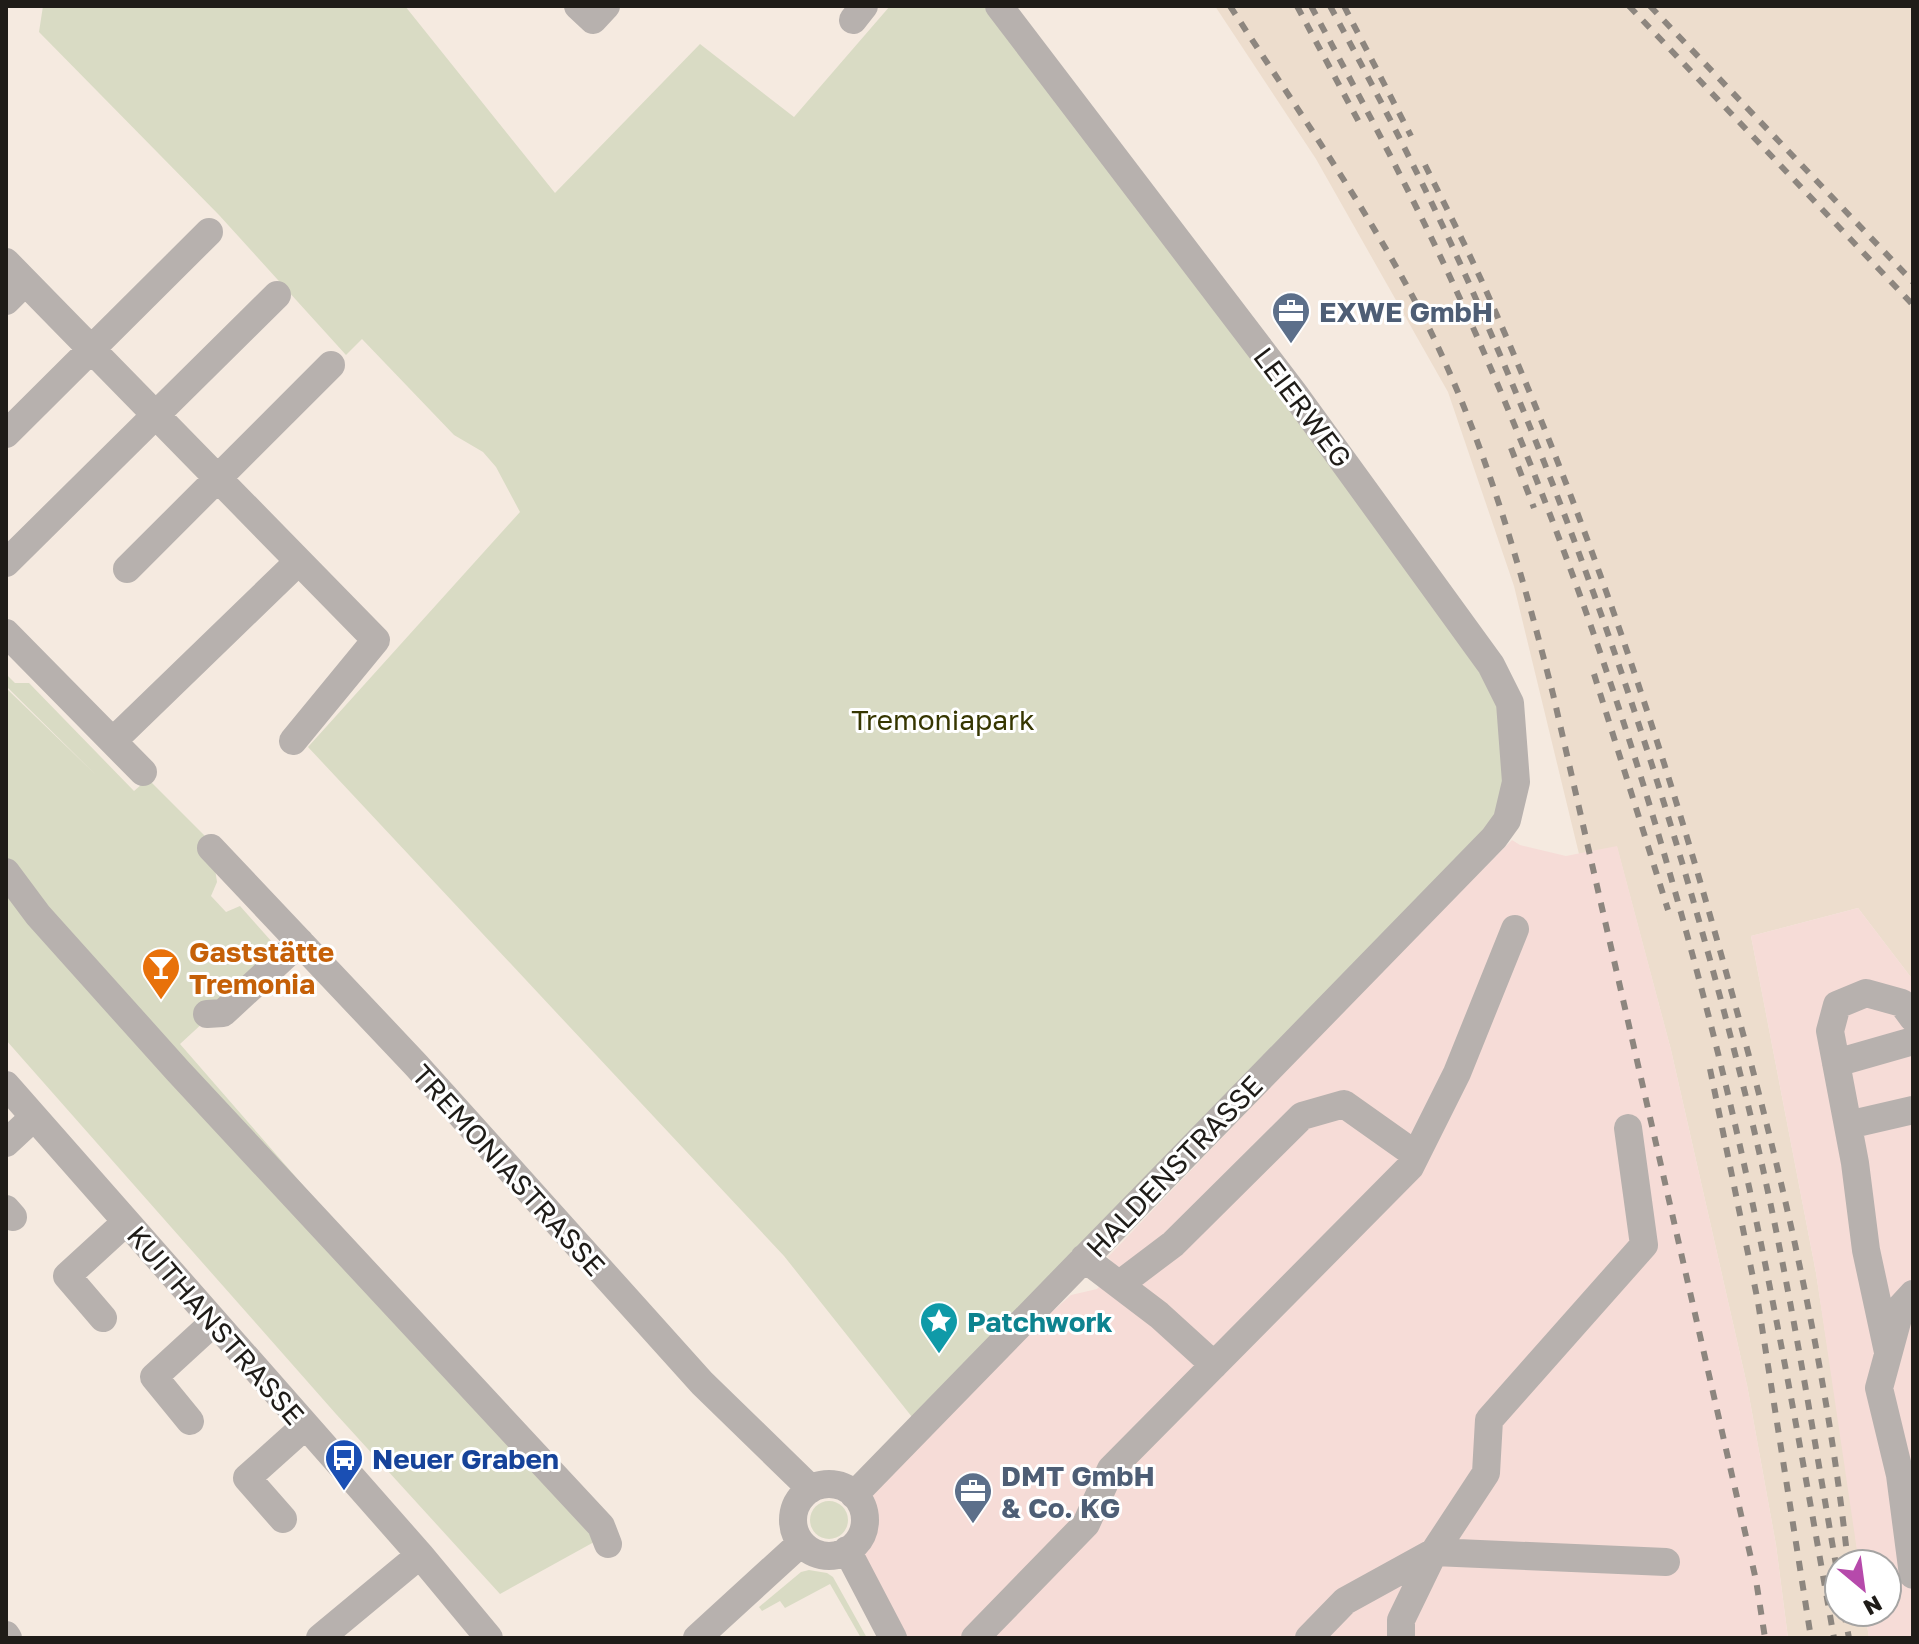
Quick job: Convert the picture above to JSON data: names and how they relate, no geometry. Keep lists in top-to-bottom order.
{
  "streets": {
    "street": [
      "LEIERWEG",
      "HALDENSTRASSE",
      "TREMONIASTRASSE",
      "KUITHANSTRASSE"
    ]
  },
  "crossings": [
    ["LEIERWEG", "HALDENSTRASSE"],
    ["HALDENSTRASSE", "TREMONIASTRASSE"]
  ],
  "parks": ["Tremoniapark"],
  "places": {
    "office": ["EXWE GmbH", "DMT GmbH & Co. KG"],
    "bar": ["Gaststätte Tremonia"],
    "place": ["Patchwork"],
    "bus stop": ["Neuer Graben"]
  },
  "north": "bottom right"
}
